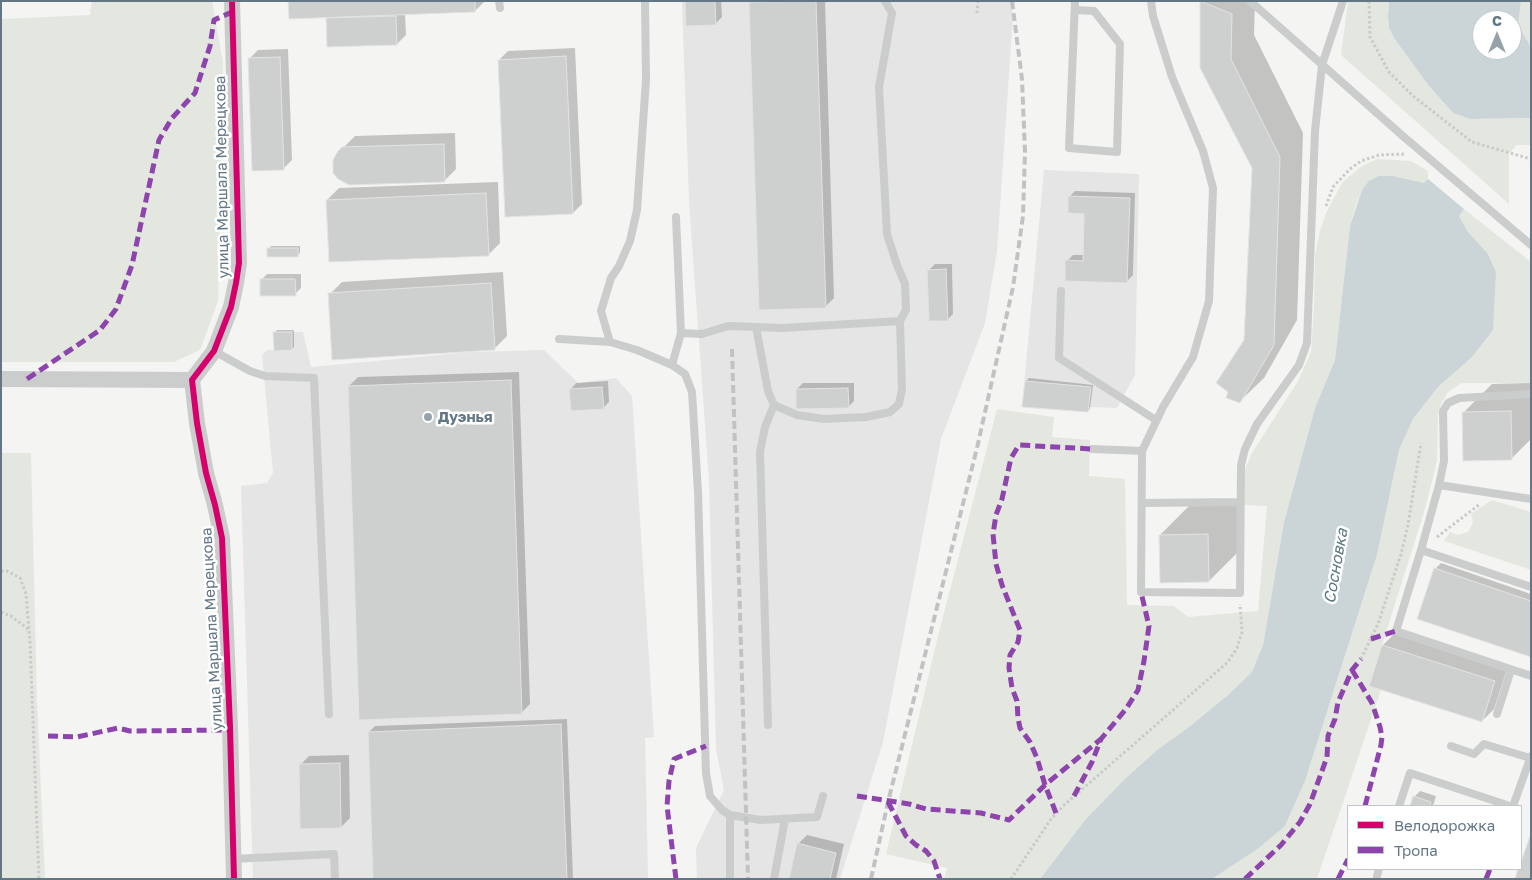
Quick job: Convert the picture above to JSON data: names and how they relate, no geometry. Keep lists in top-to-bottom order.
{
  "streets": {
    "street": ["улица Маршала Мерецкова"]
  },
  "water": ["Сосновка"],
  "places": ["Дуэнья"],
  "legend": ["Велодорожка", "Тропа"],
  "north": "top"
}
